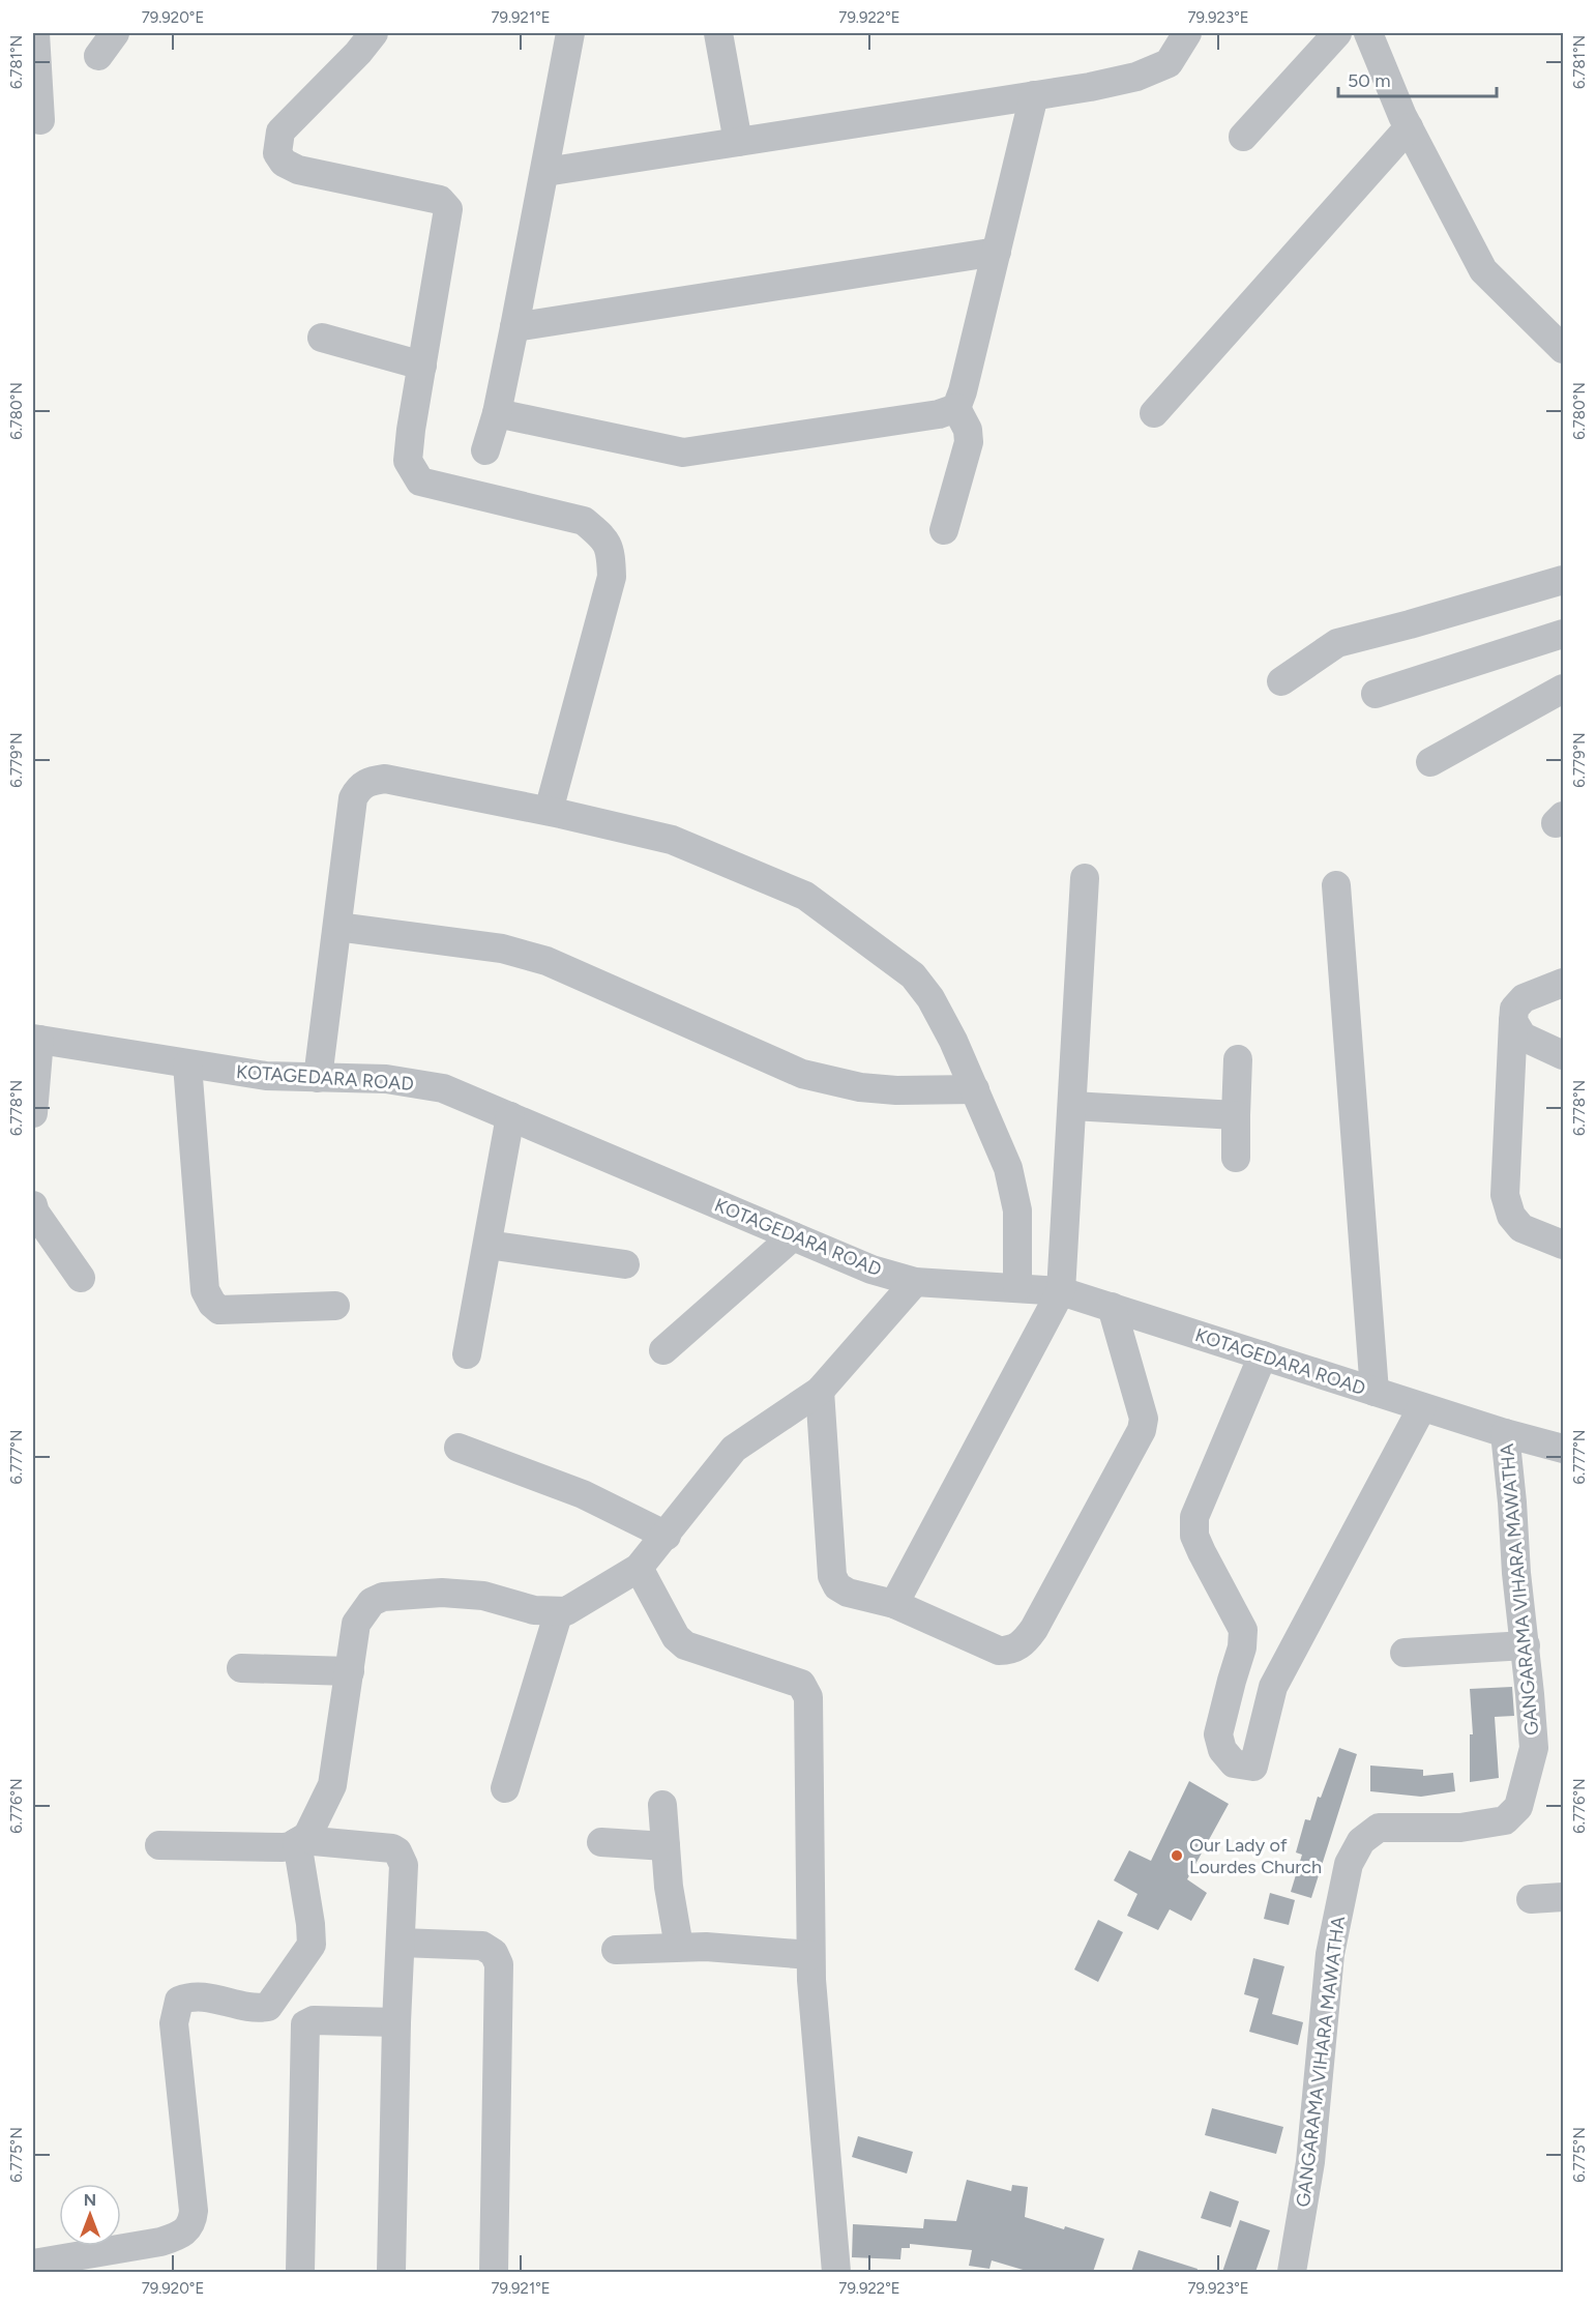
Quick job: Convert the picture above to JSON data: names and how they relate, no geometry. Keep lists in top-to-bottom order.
{
  "streets": {
    "street": ["KOTAGEDARA ROAD", "GANGARAMA VIHARA MAWATHA"]
  },
  "crossings": [
    ["KOTAGEDARA ROAD", "GANGARAMA VIHARA MAWATHA"]
  ],
  "places": ["Our Lady of Lourdes Church"],
  "scale_bar": "50 m",
  "north": "top",
  "coordinates": [
    "79.920°E",
    "79.921°E",
    "79.922°E",
    "79.923°E",
    "6.781°N",
    "6.780°N",
    "6.779°N",
    "6.778°N",
    "6.777°N",
    "6.776°N",
    "6.775°N"
  ]
}
